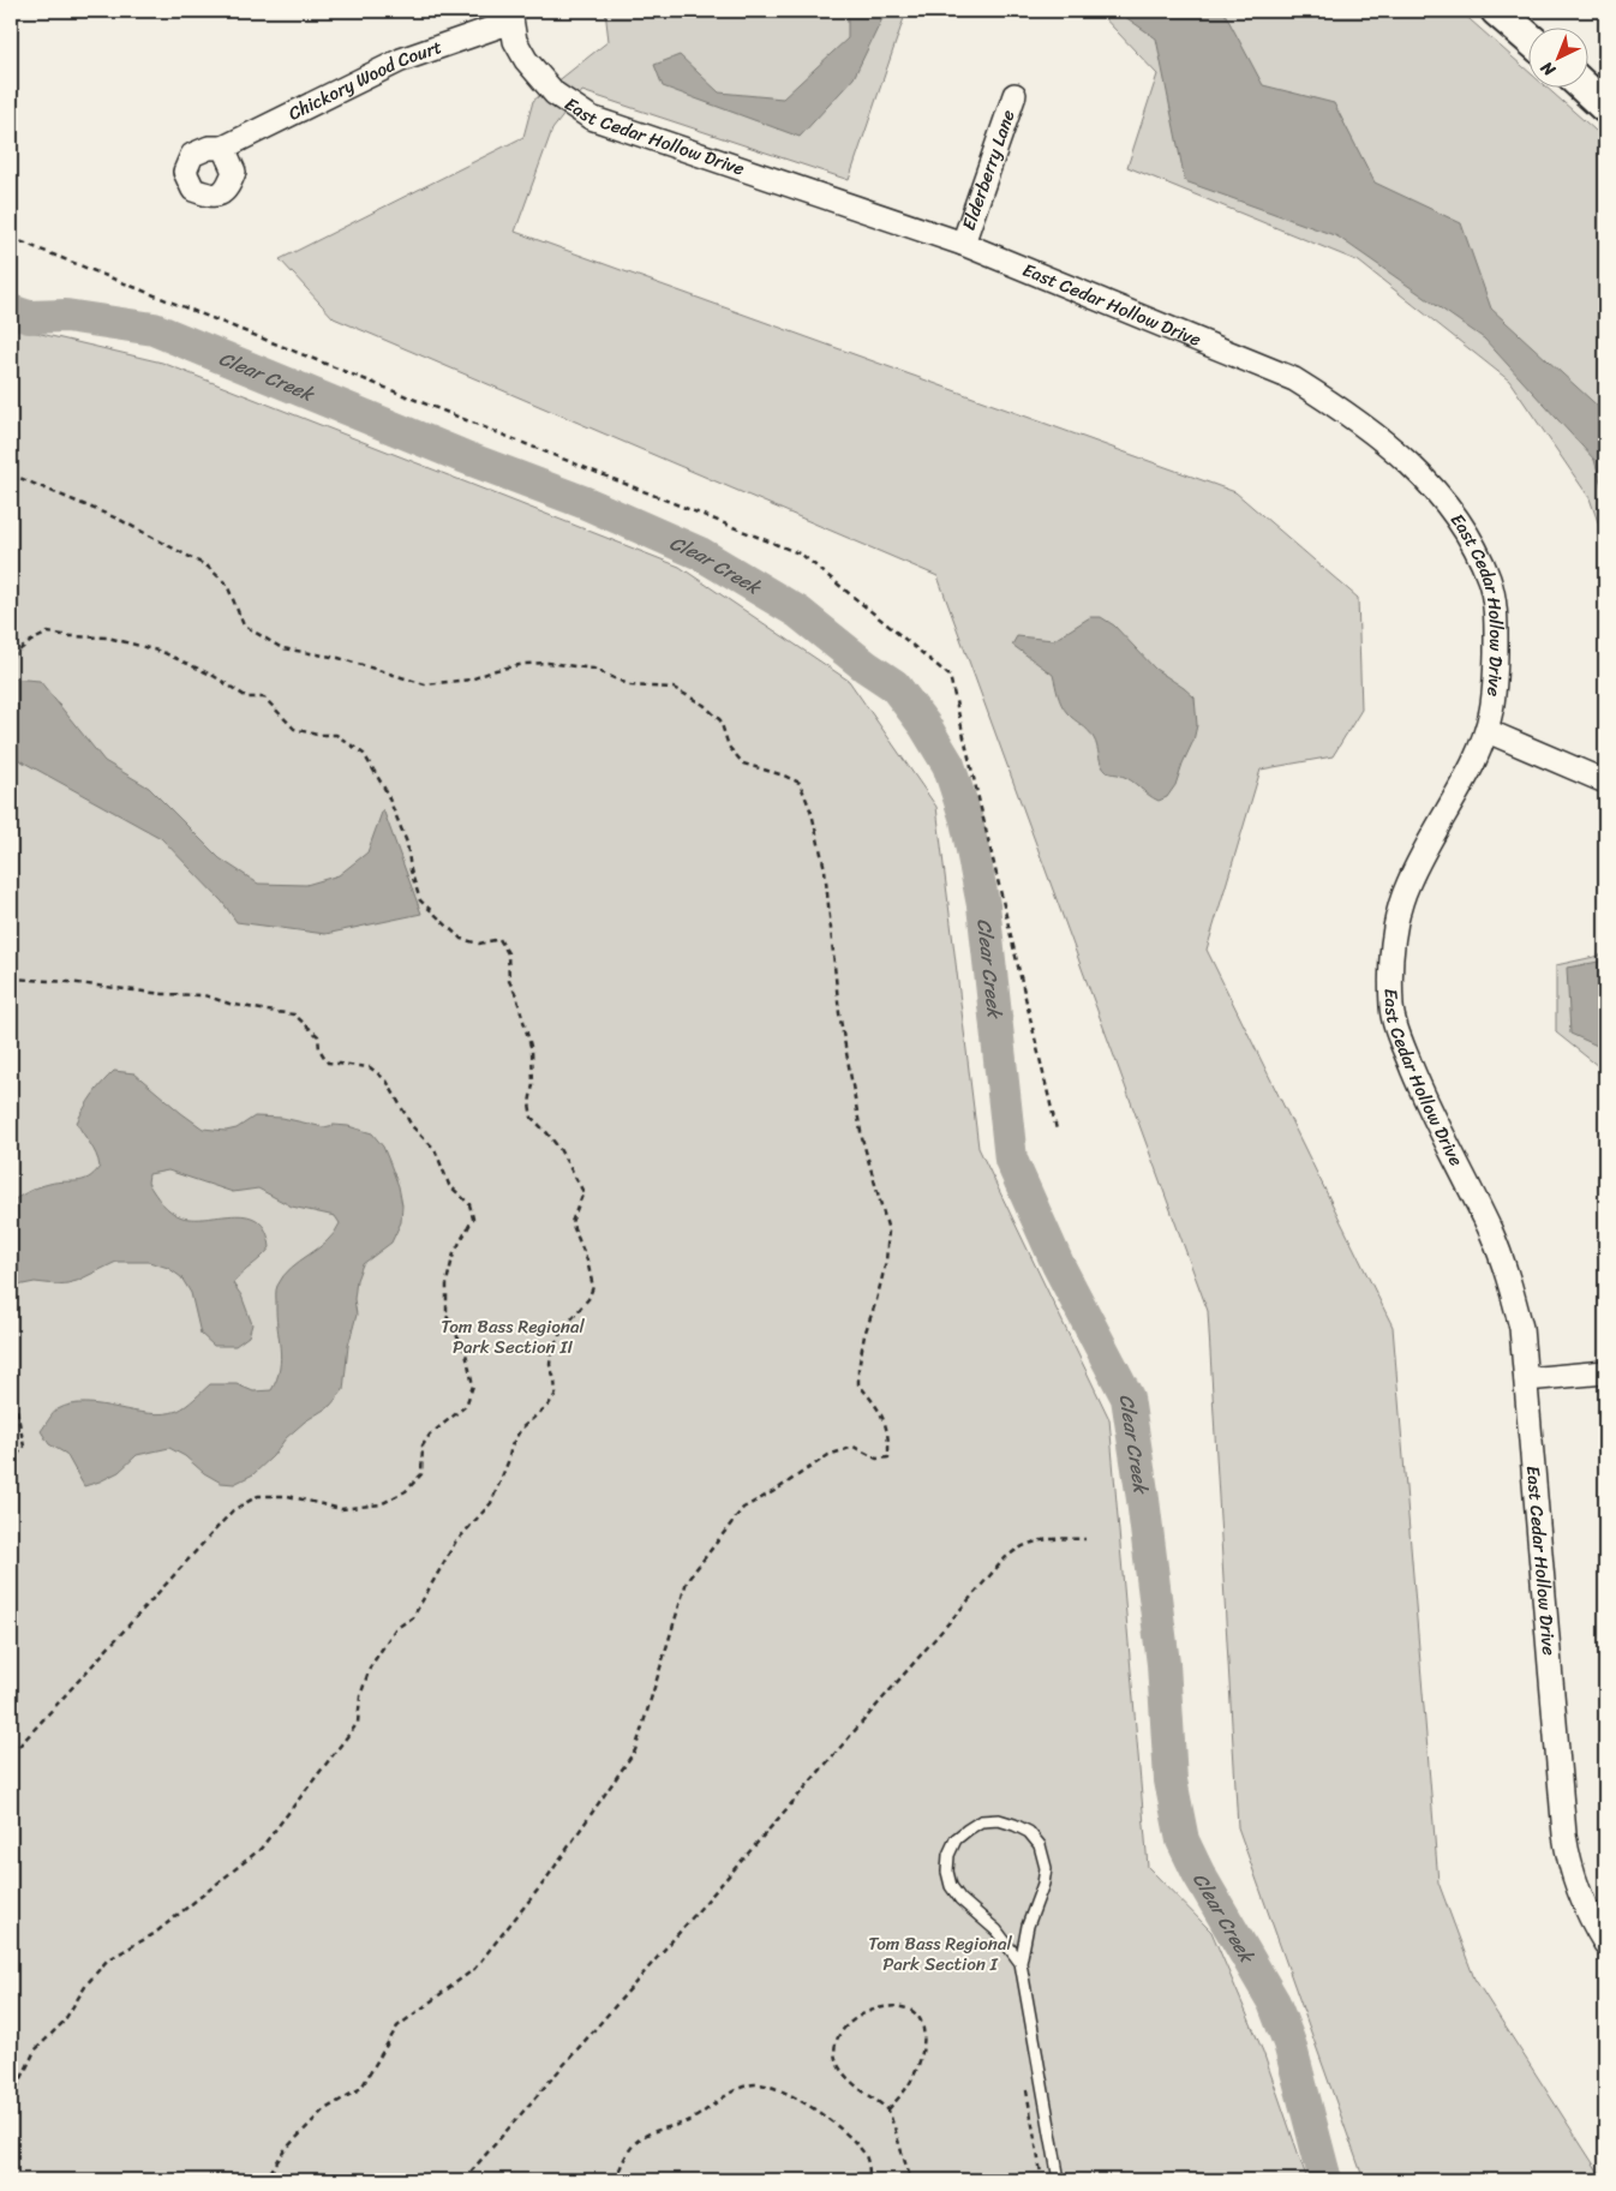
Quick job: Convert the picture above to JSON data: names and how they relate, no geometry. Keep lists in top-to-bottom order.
{
  "streets": {
    "street": ["Chickory Wood Court", "East Cedar Hollow Drive", "Elderberry Lane"]
  },
  "crossings": [
    ["Chickory Wood Court", "East Cedar Hollow Drive"],
    ["East Cedar Hollow Drive", "Elderberry Lane"]
  ],
  "water": ["Clear Creek"],
  "parks": ["Tom Bass Regional Park Section II", "Tom Bass Regional Park Section I"],
  "north": "bottom left"
}
